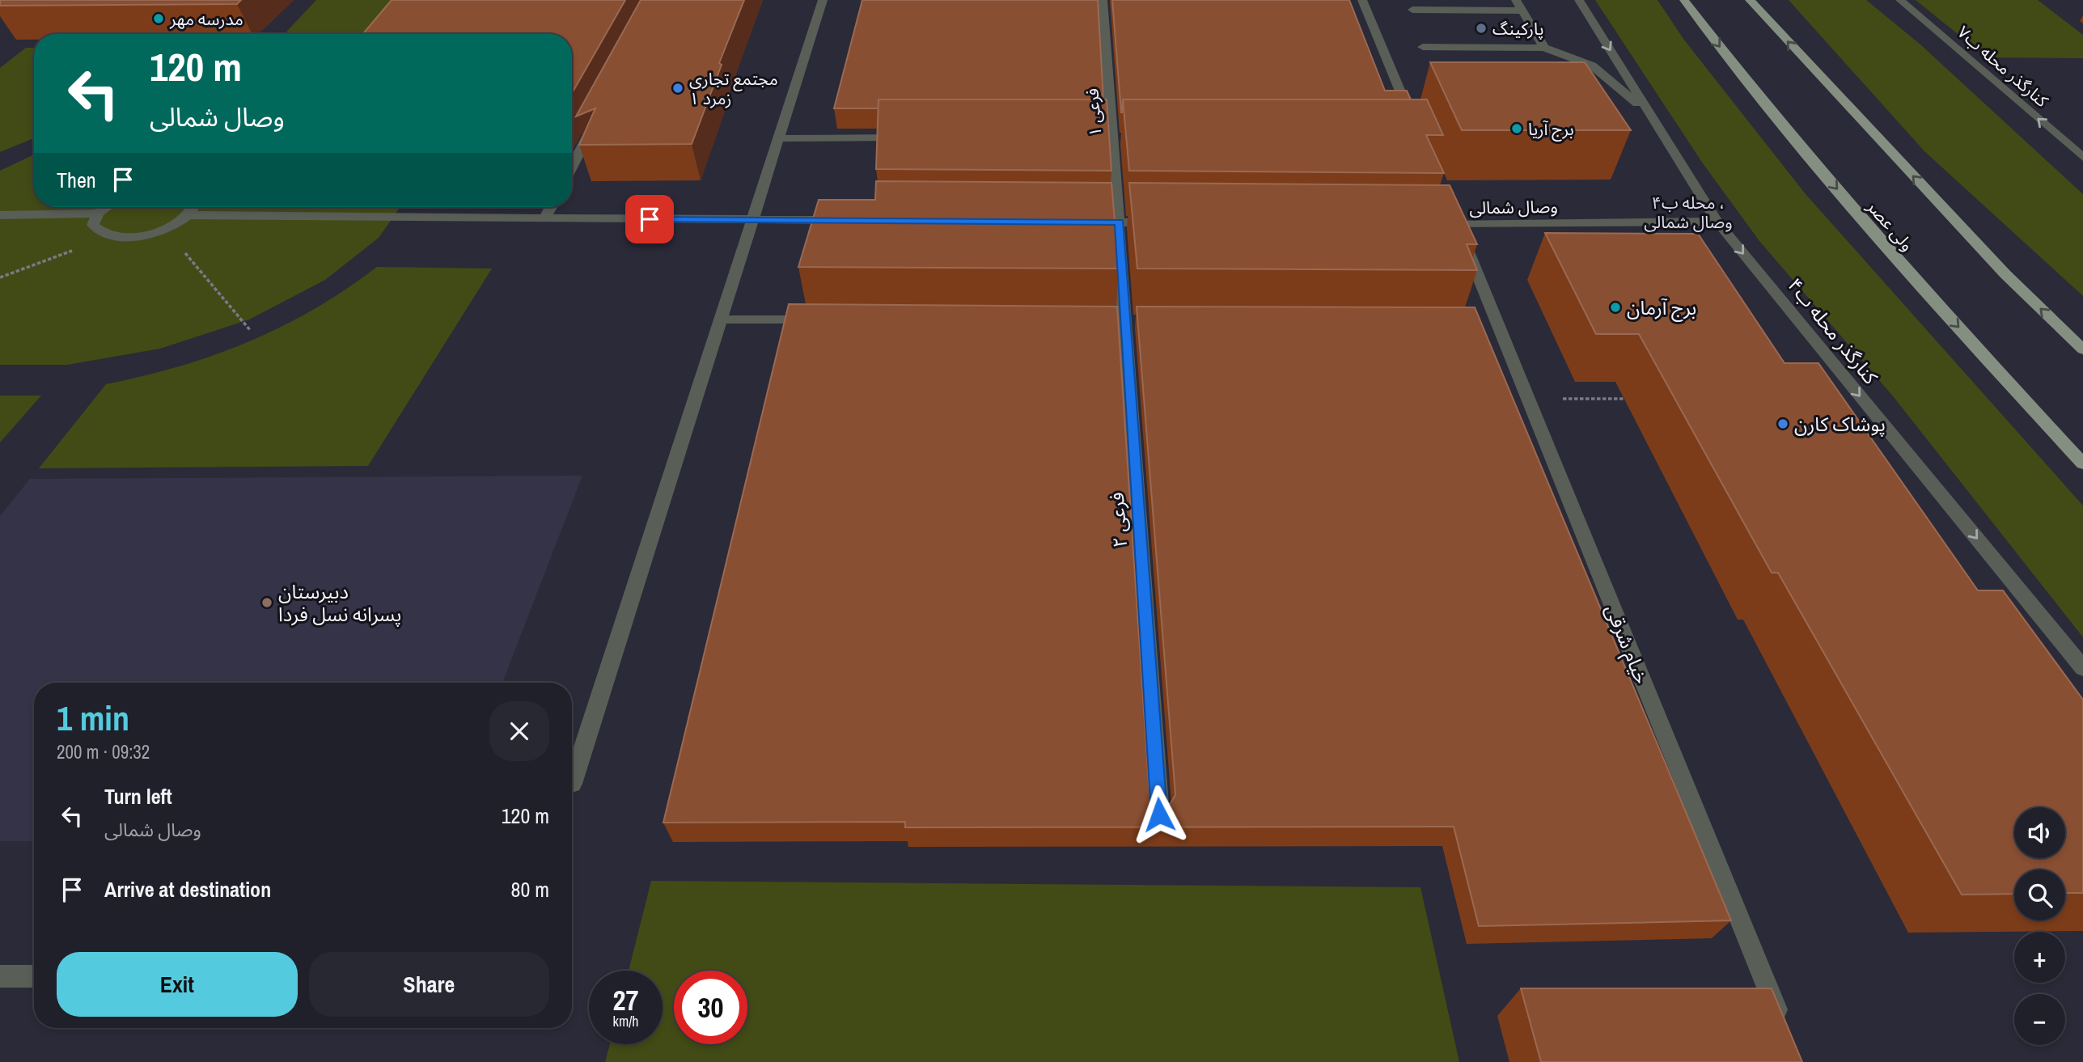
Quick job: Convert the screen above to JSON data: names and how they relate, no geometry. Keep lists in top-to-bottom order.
{
  "streets": {
    "main road": ["ولی عصر"],
    "street": [
      "کنارگذر محله ب۷",
      "فرعی ۱",
      "وصال شمالی",
      "کنارگذر محله ب۴",
      "فرعی ۲",
      "خیام شرقی"
    ]
  },
  "crossings": [
    ["فرعی ۱", "فرعی ۲"],
    ["وصال شمالی", "کنارگذر محله ب۴"],
    ["وصال شمالی", "خیام شرقی"]
  ],
  "one_way": ["کنارگذر محله ب۷", "کنارگذر محله ب۴"],
  "districts": ["محله ب۴ ، وصال شمالی"],
  "places": [
    "مدرسه مهر",
    "پارکینگ",
    "مجتمع تجاری زمرد ۱",
    "برج آریا",
    "برج آرمان",
    "پوشاک کارن",
    "دبیرستان پسرانه نسل فردا"
  ],
  "page": {
    "turn": ["120 m", "وصال شمالی"],
    "then": "Then",
    "heading": ["1 min", "200 m · 09:32"],
    "list": [
      {
        "name": "Turn left",
        "note": "وصال شمالی",
        "value": "120 m"
      },
      {
        "name": "Arrive at destination",
        "value": "80 m"
      }
    ],
    "map_buttons": ["+", "−"],
    "buttons": ["Exit", "Share"],
    "speed": "27 km/h",
    "limit": "30"
  }
}
